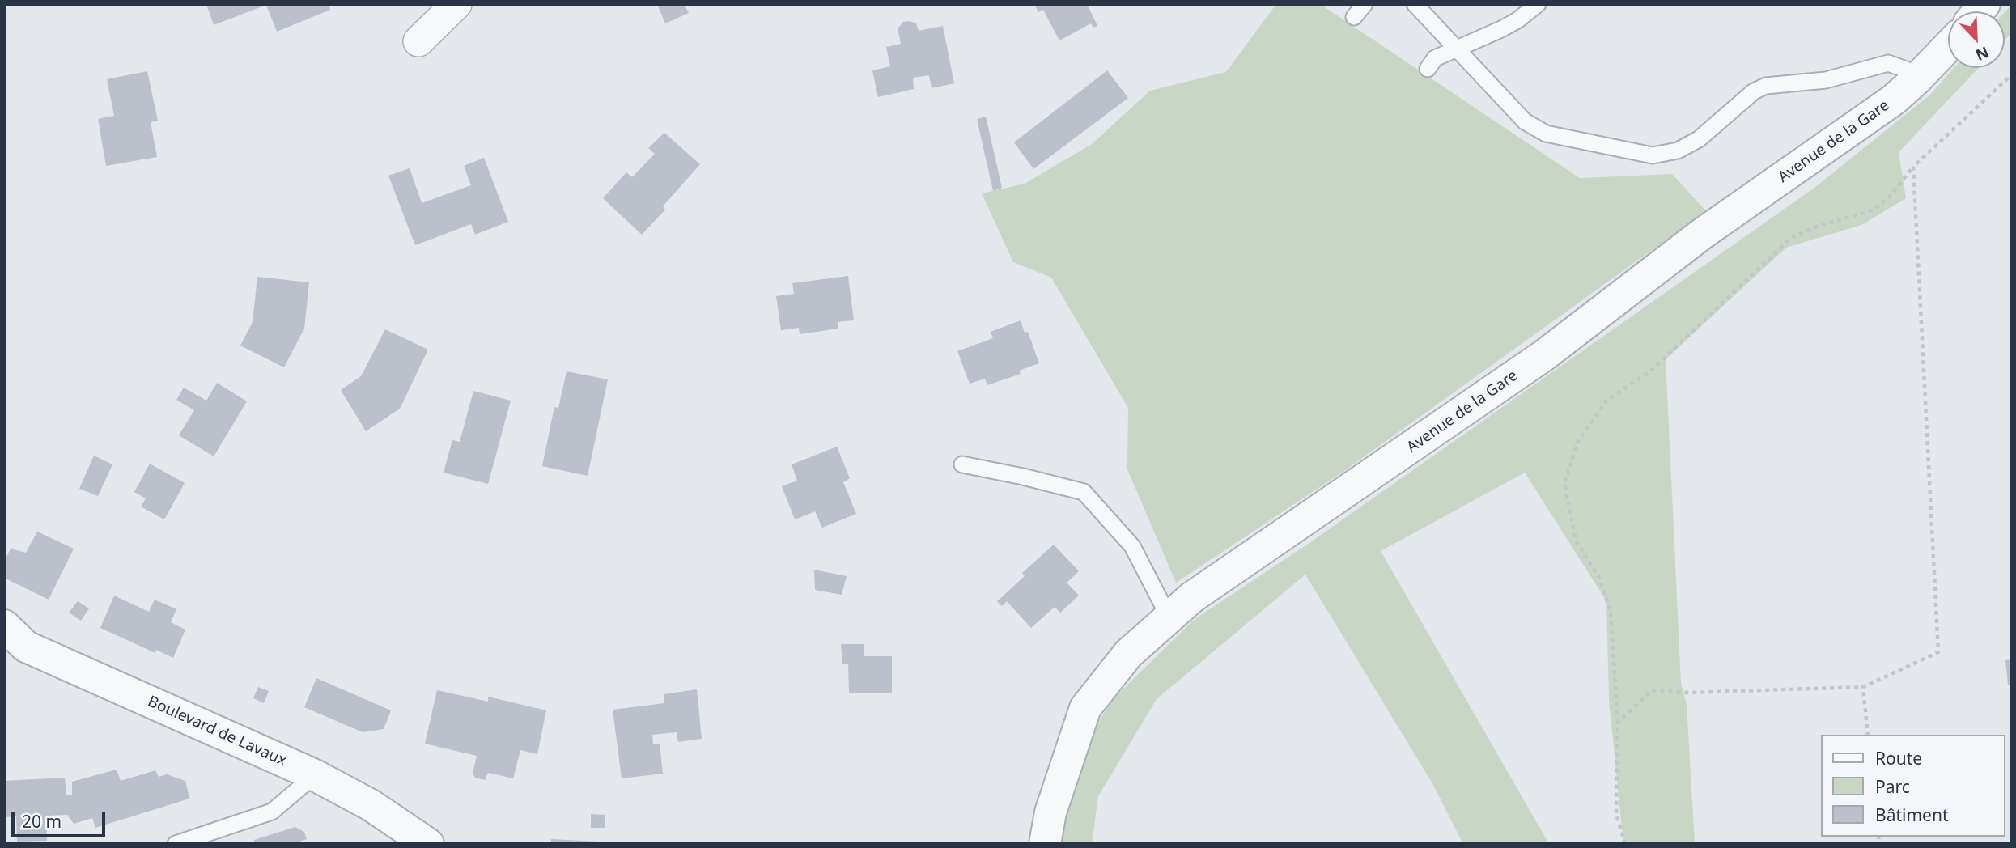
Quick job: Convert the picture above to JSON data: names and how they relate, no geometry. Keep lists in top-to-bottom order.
{
  "streets": {
    "street": ["Avenue de la Gare", "Boulevard de Lavaux"]
  },
  "legend": ["Route", "Parc", "Bâtiment"],
  "scale_bar": "20 m",
  "north": "bottom right"
}
